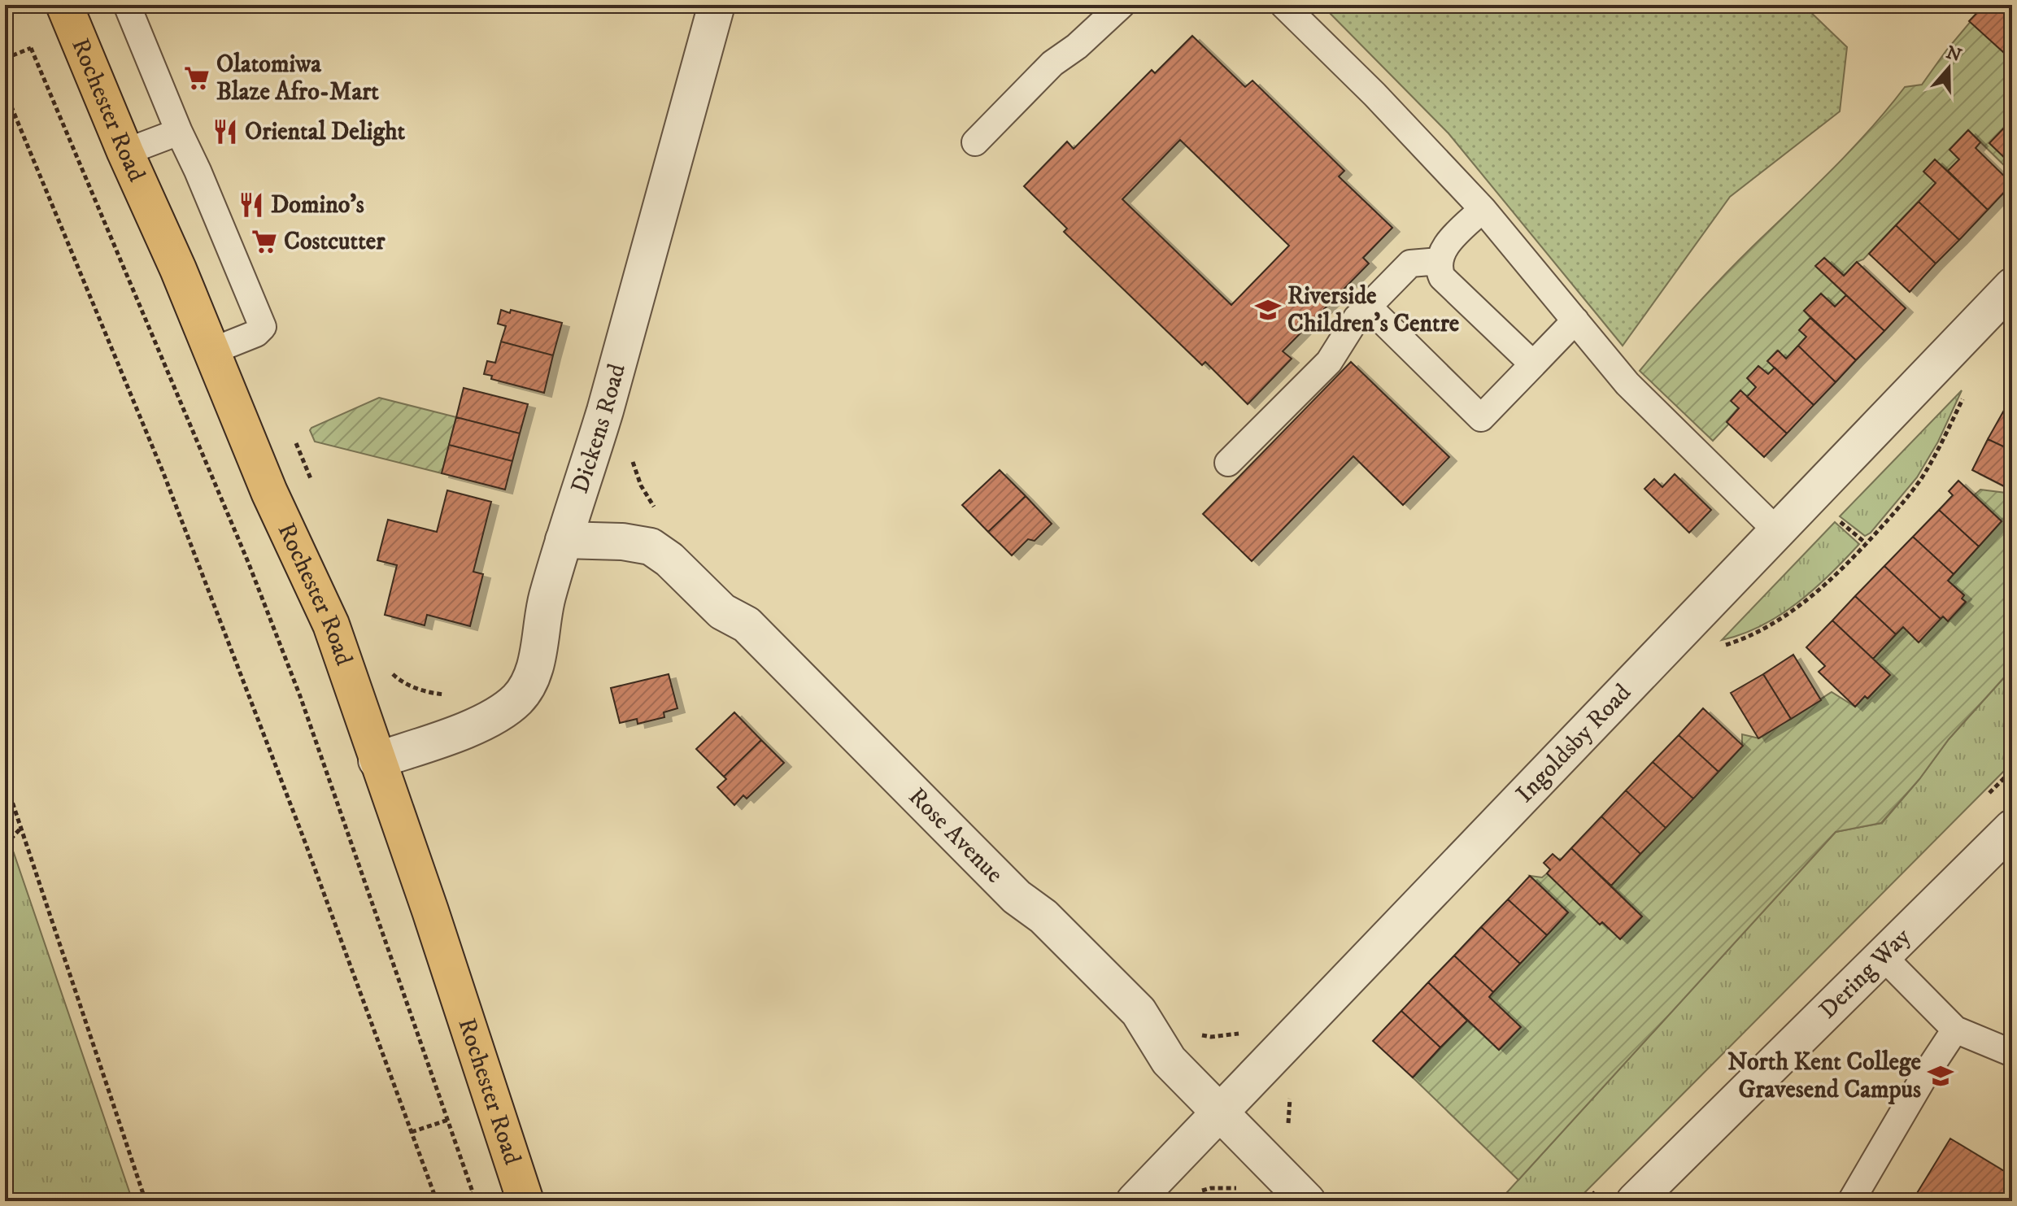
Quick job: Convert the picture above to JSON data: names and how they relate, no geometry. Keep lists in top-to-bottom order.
{
  "streets": {
    "main road": ["Rochester Road"],
    "street": [
      "Dickens Road",
      "Ingoldsby Road",
      "Rose Avenue",
      "Dering Way"
    ]
  },
  "crossings": [
    ["Rochester Road", "Dickens Road"],
    ["Dickens Road", "Rose Avenue"],
    ["Ingoldsby Road", "Rose Avenue"]
  ],
  "places": {
    "supermarket": ["Olatomiwa Blaze Afro-Mart", "Costcutter"],
    "restaurant": ["Oriental Delight", "Domino's"],
    "school or university": ["Riverside Children's Centre", "North Kent College Gravesend Campus"]
  },
  "north": "top"
}
